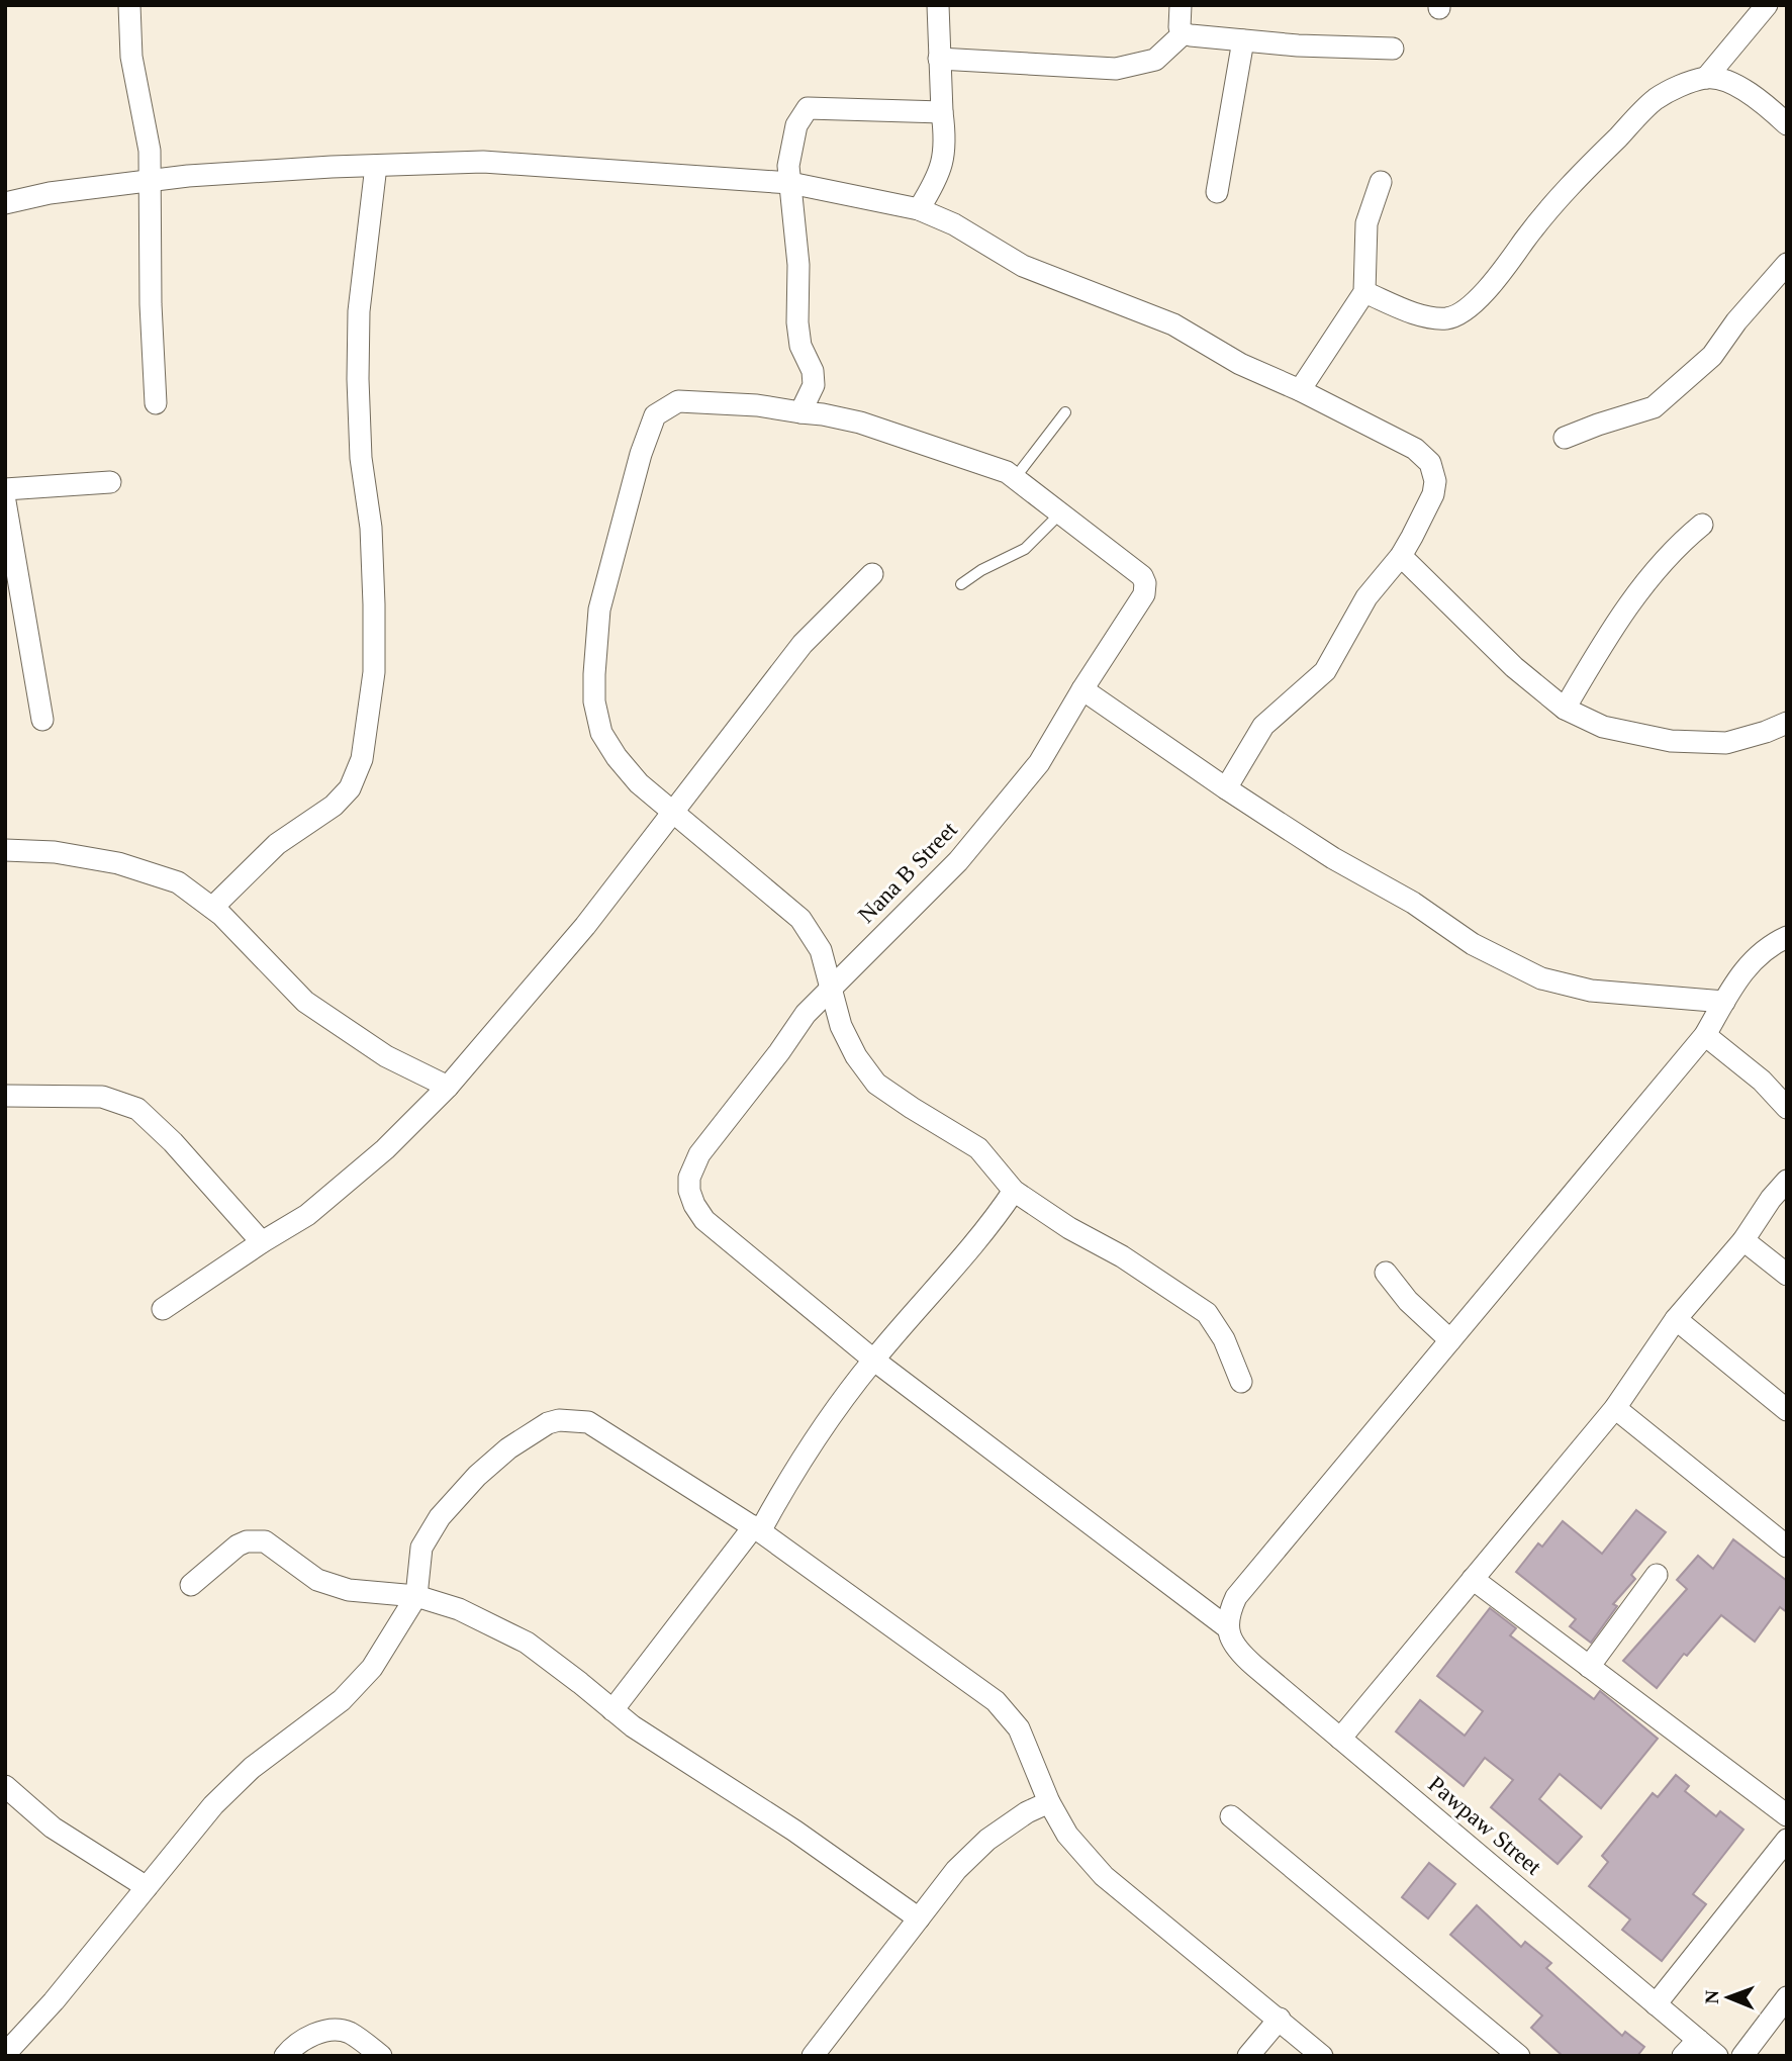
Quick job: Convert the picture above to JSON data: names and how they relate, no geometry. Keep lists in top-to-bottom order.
{
  "streets": {
    "street": ["Nana B Street", "Pawpaw Street"]
  },
  "north": "left"
}
